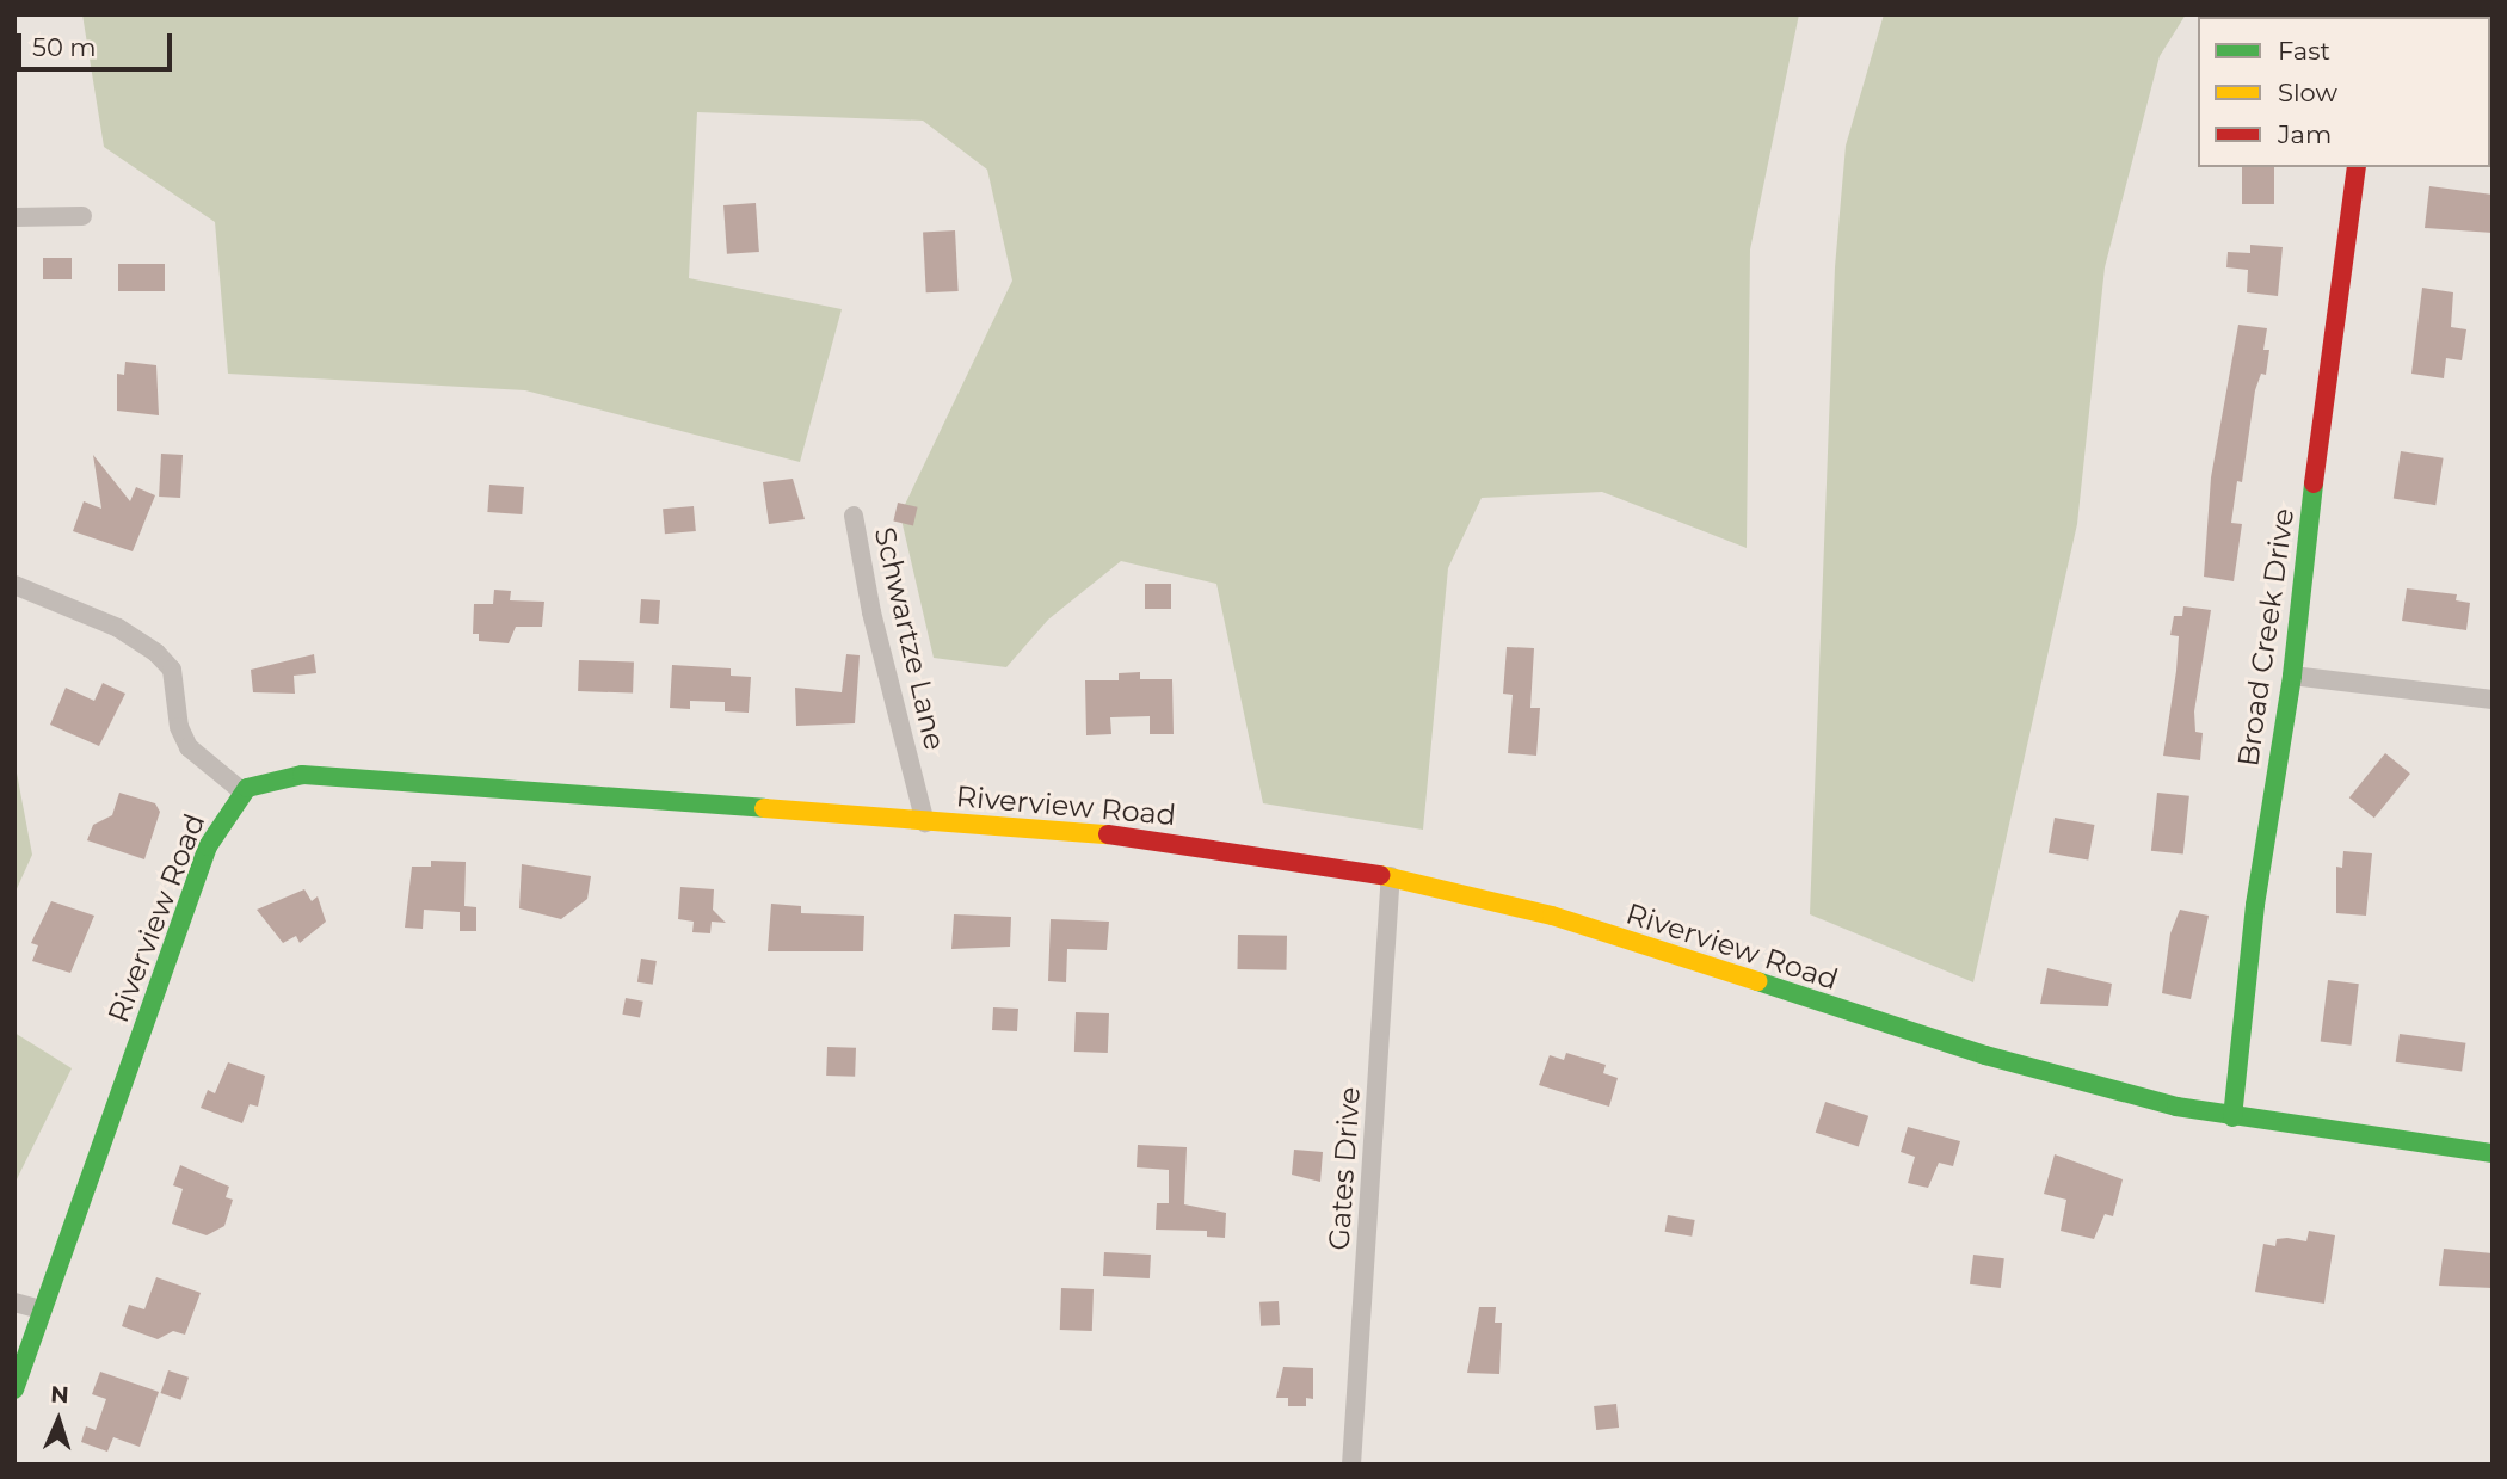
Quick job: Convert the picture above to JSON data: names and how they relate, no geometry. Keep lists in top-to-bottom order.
{
  "streets": {
    "street": [
      "Broad Creek Drive",
      "Schwartze Lane",
      "Riverview Road",
      "Gates Drive"
    ]
  },
  "crossings": [
    ["Broad Creek Drive", "Riverview Road"],
    ["Schwartze Lane", "Riverview Road"],
    ["Riverview Road", "Gates Drive"]
  ],
  "legend": ["Fast", "Slow", "Jam"],
  "scale_bar": "50 m",
  "north": "top"
}
